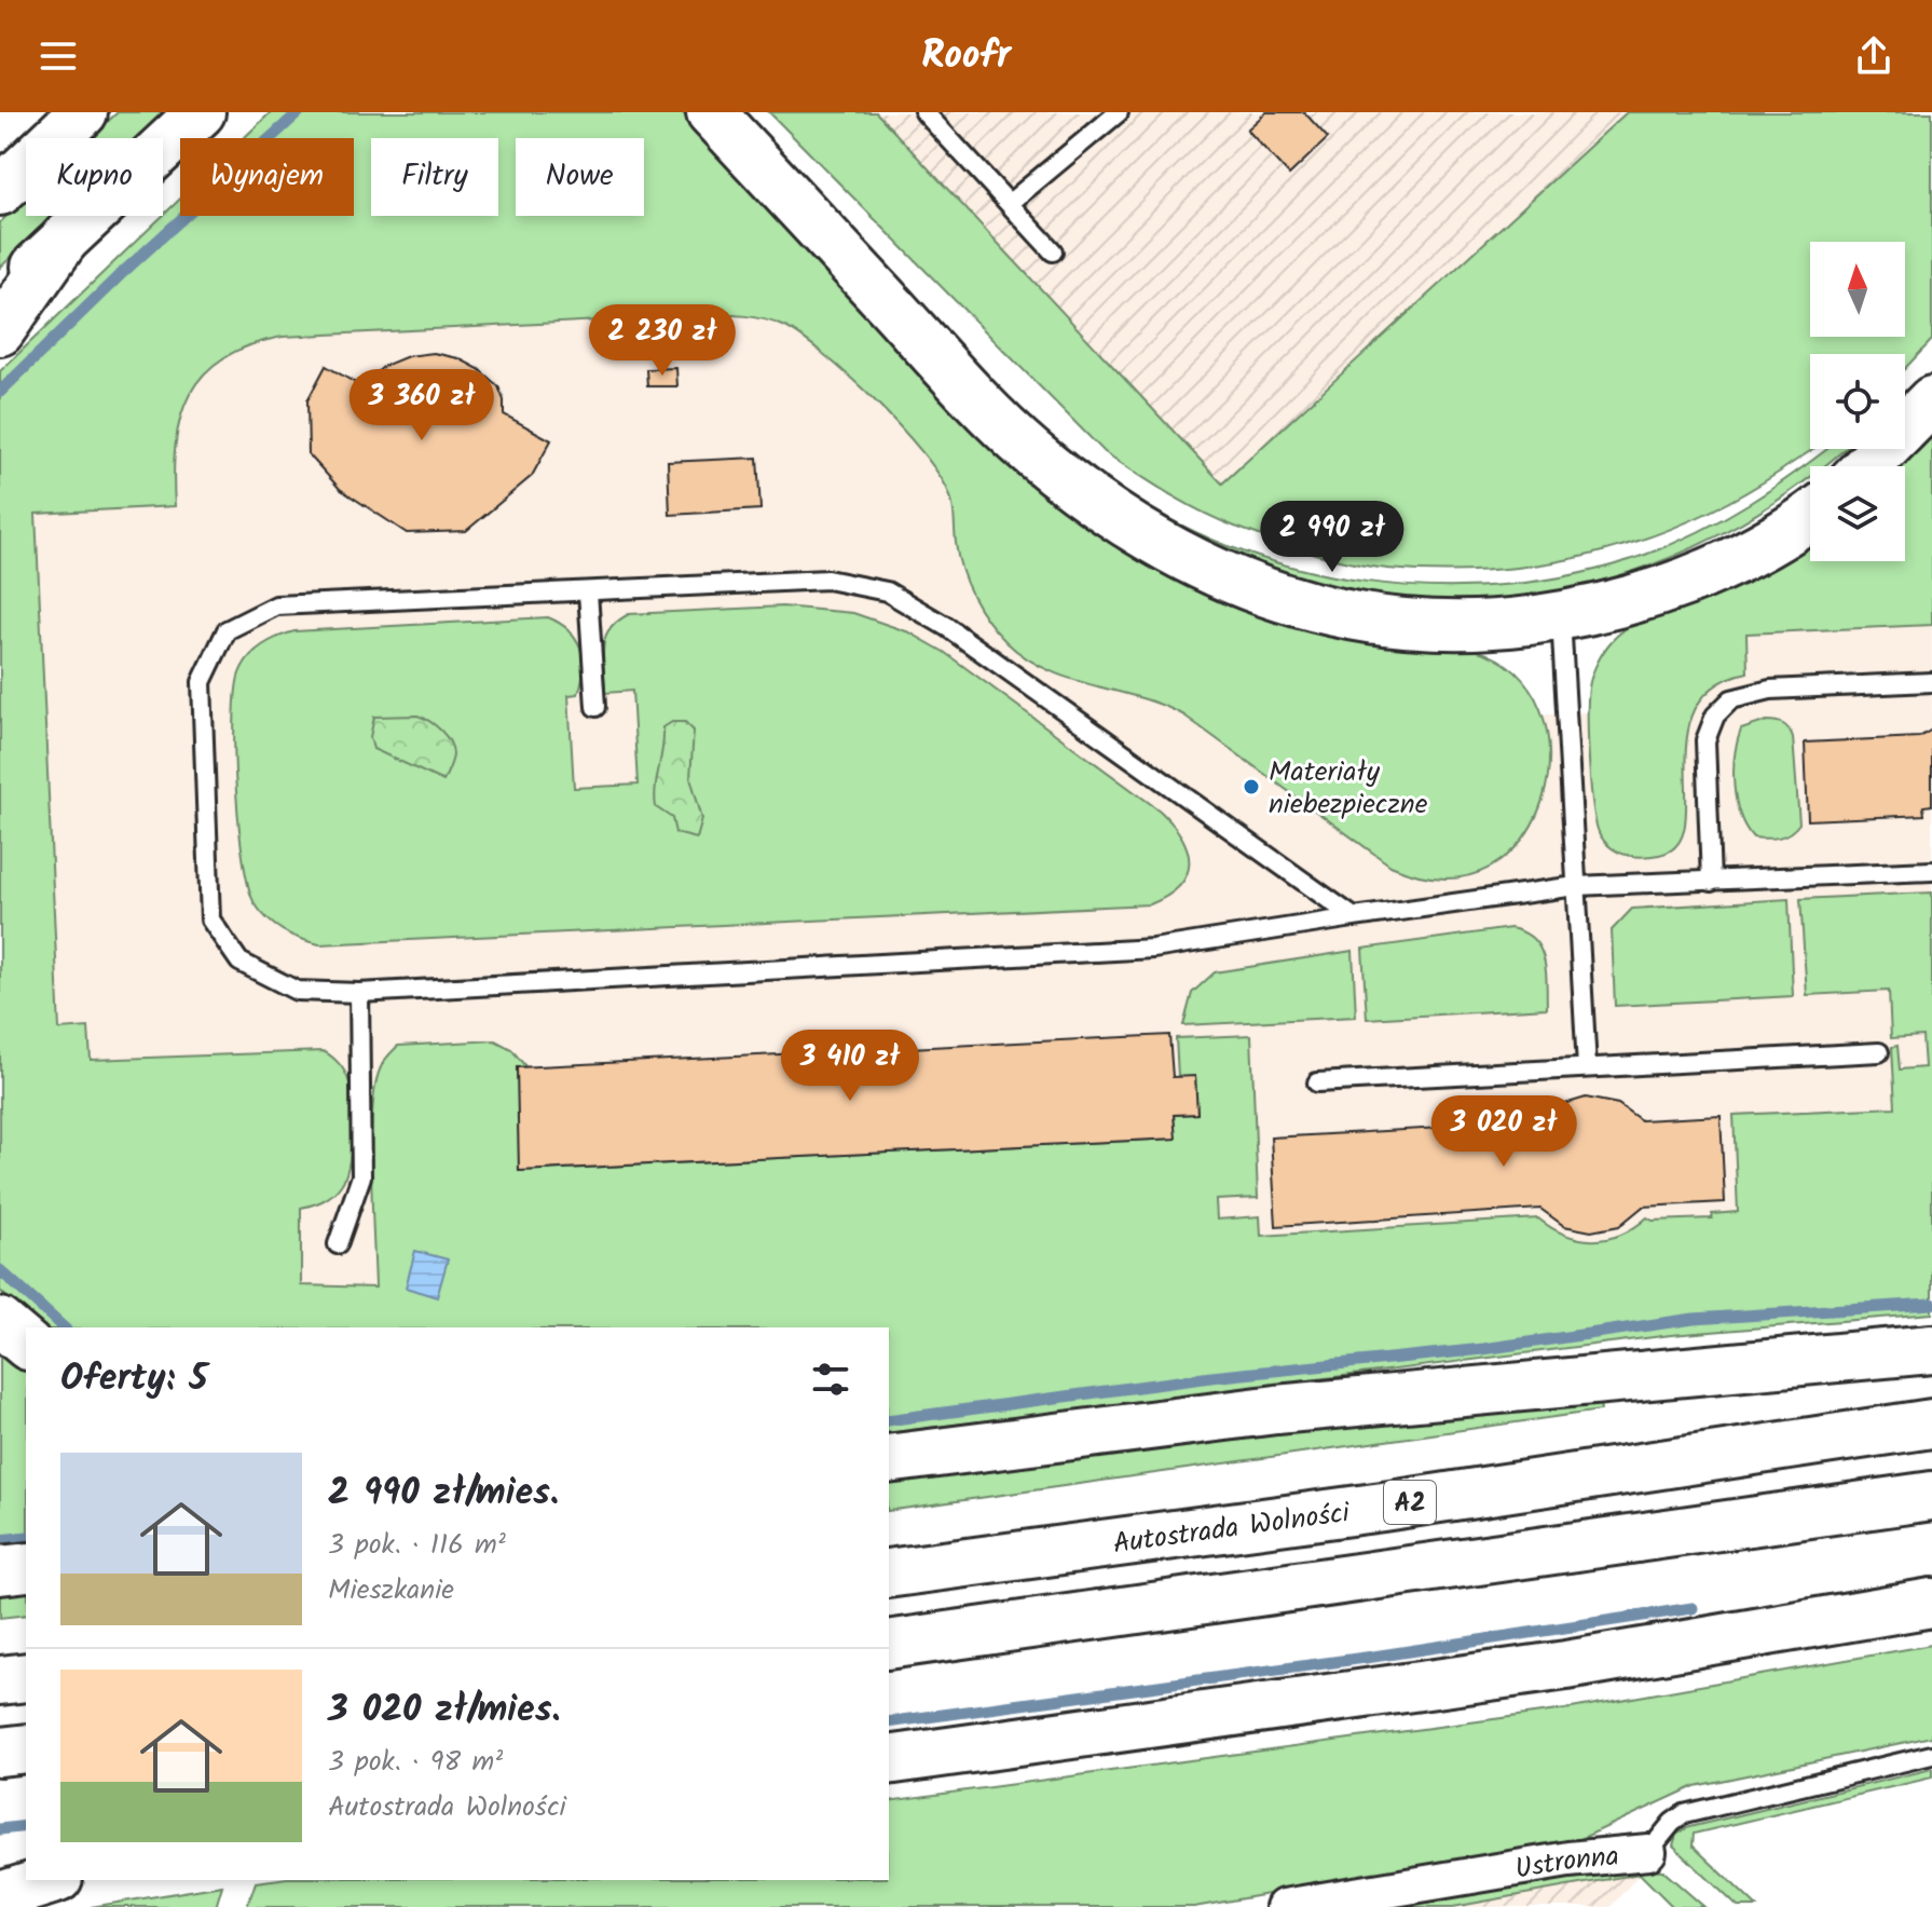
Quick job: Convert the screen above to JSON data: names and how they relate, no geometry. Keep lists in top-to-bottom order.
{
  "streets": {
    "main road": ["A2", "Autostrada Wolności"],
    "street": ["Ustronna"]
  },
  "places": ["Materiały niebezpieczne"],
  "north": "top",
  "page": {
    "header": "Roofr",
    "chip": [
      "Kupno",
      "Wynajem",
      "Filtry",
      "Nowe"
    ],
    "price": [
      "2 230 zł",
      "3 360 zł",
      "2 990 zł",
      "3 410 zł",
      "3 020 zł"
    ],
    "heading": "Oferty: 5",
    "list": [
      {
        "name": "2 990 zł/mies.",
        "note": "3 pok. · 116 m² · Mieszkanie"
      },
      {
        "name": "3 020 zł/mies.",
        "note": "3 pok. · 98 m² · Autostrada Wolności"
      }
    ]
  }
}
